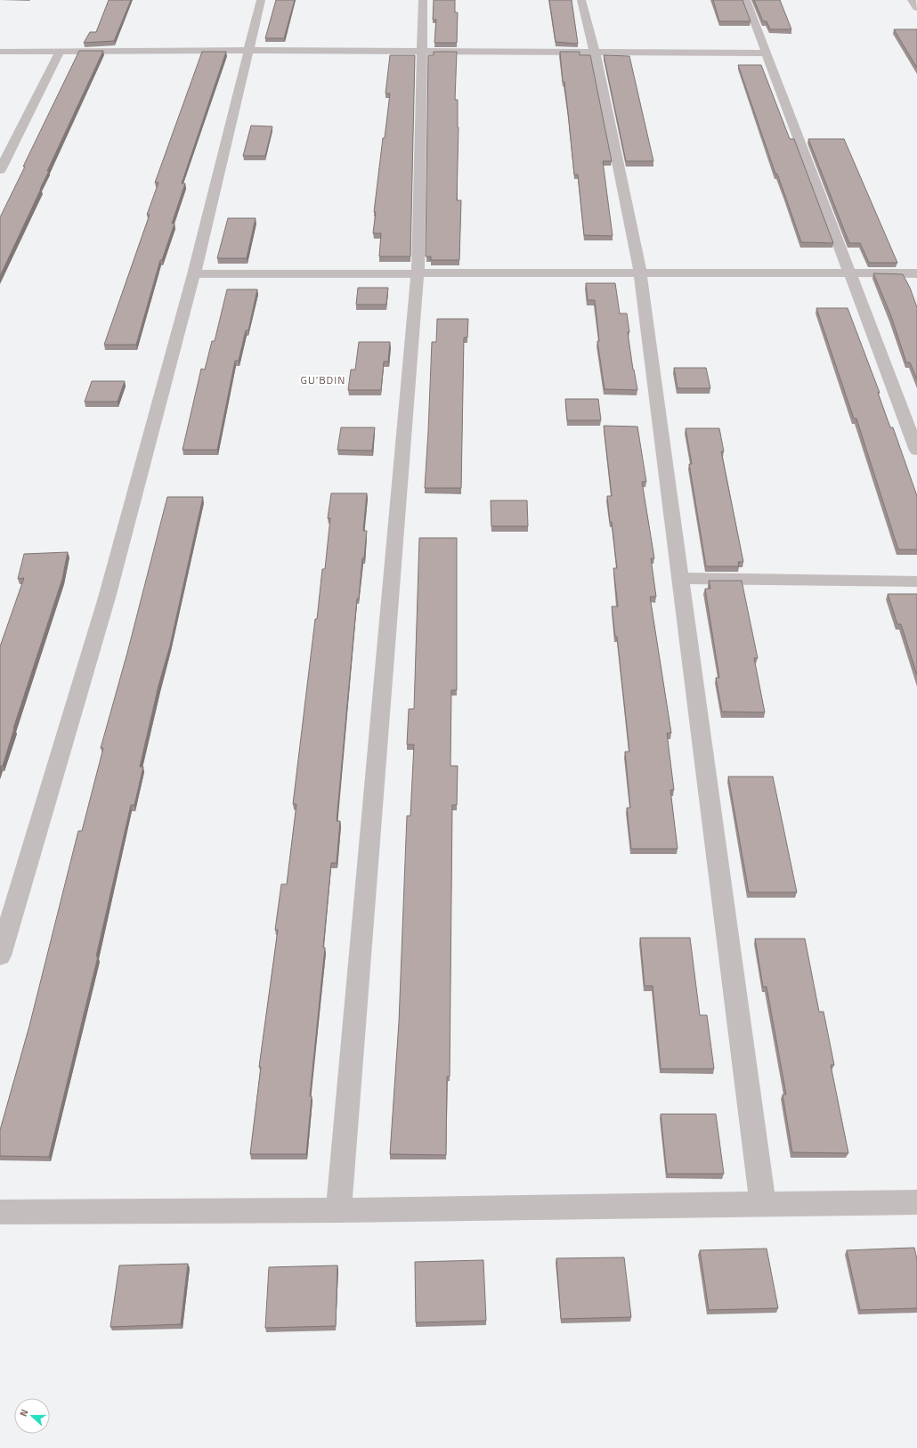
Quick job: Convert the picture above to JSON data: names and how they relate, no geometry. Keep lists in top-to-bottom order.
{
  "districts": ["GU'BDIN"],
  "north": "left"
}
